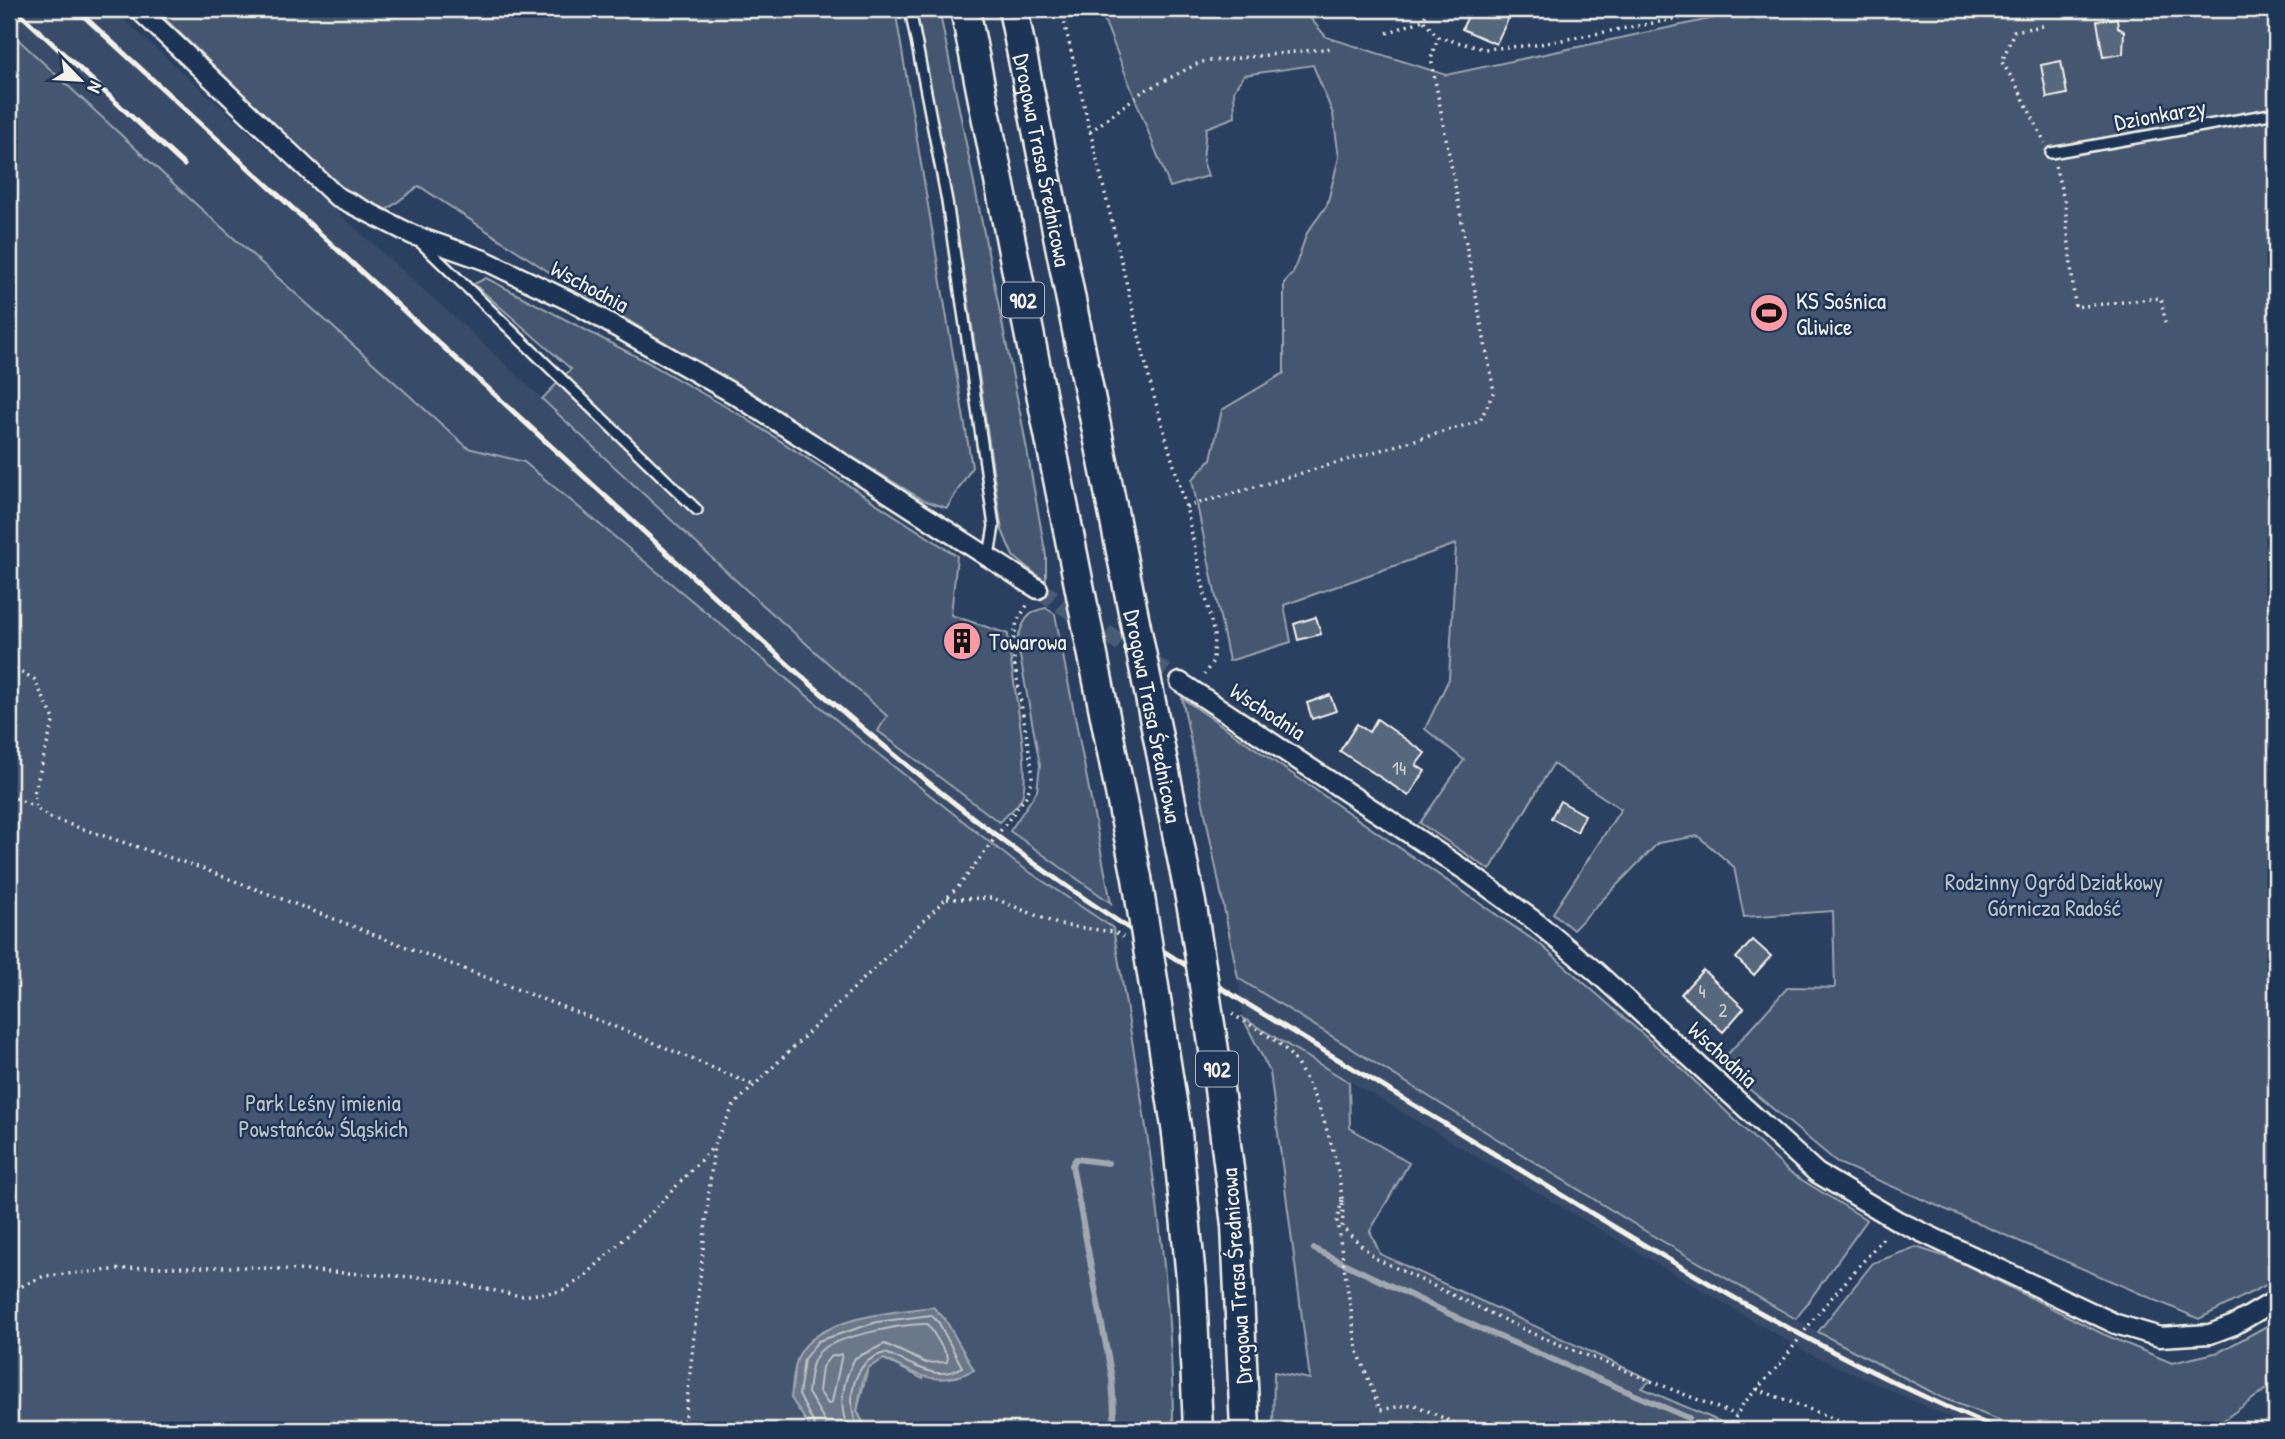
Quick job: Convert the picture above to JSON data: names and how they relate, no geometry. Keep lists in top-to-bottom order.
{
  "streets": {
    "main road": ["Drogowa Trasa Średnicowa", "902"],
    "street": ["Wschodnia"],
    "lane": ["Dzionkarzy"]
  },
  "parks": ["Rodzinny Ogród Działkowy Górnicza Radość", "Park Leśny imienia Powstańców Śląskich"],
  "places": {
    "sports": ["KS Sośnica Gliwice"],
    "building": ["Towarowa"]
  },
  "house_numbers": ["14", "4", "2"],
  "north": "bottom right"
}
